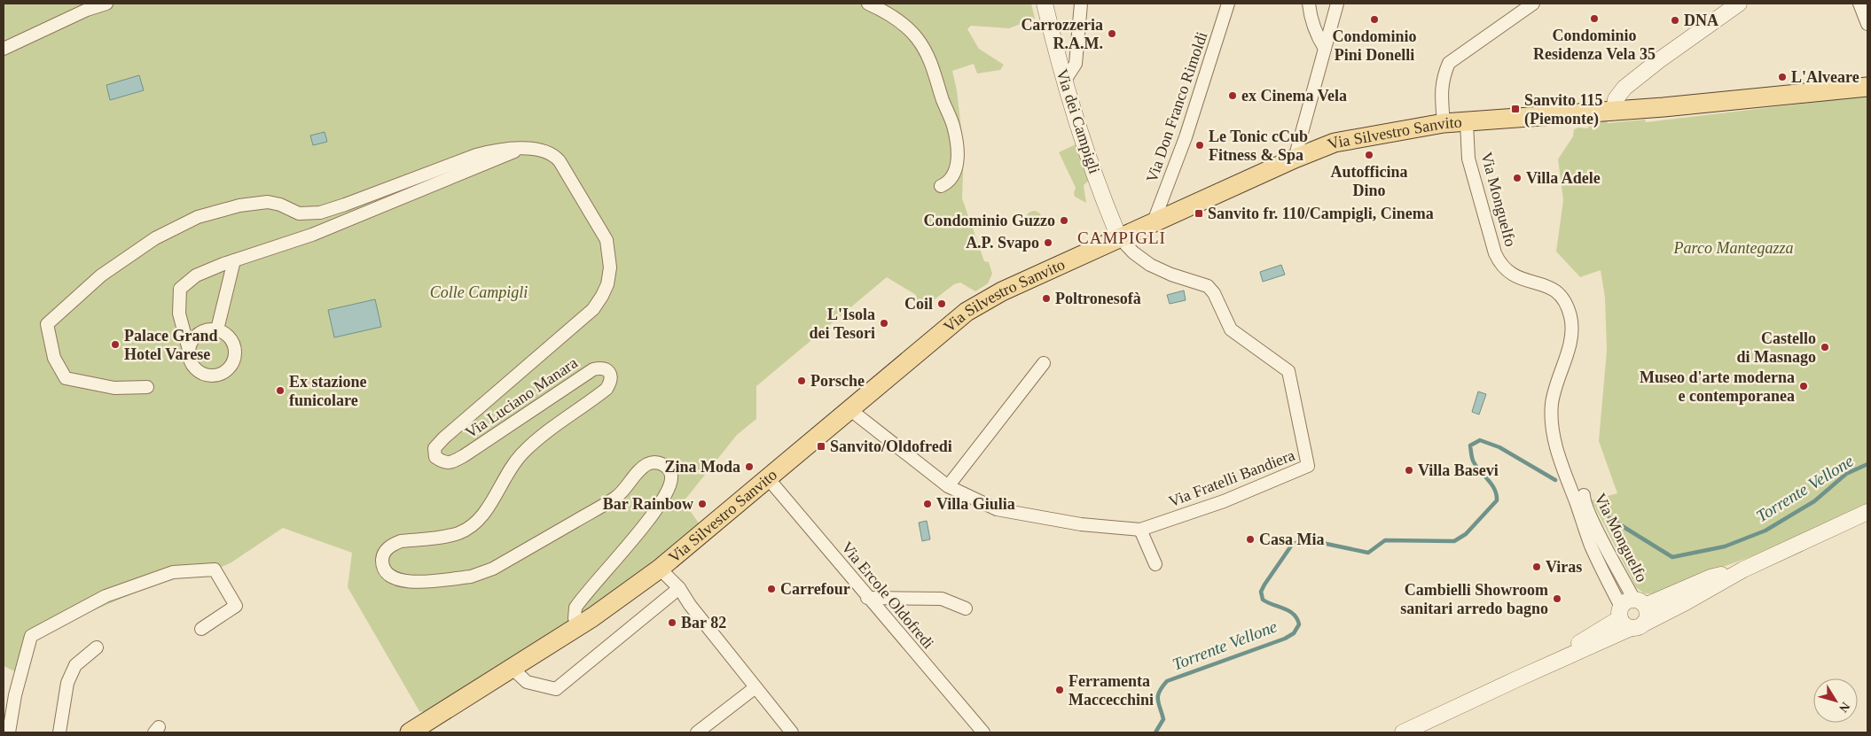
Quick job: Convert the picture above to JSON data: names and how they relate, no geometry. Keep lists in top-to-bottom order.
{
  "streets": {
    "main road": ["Via Silvestro Sanvito"],
    "street": [
      "Via Don Franco Rimoldi",
      "Via dei Campigli",
      "Via Monguelfo",
      "Via Luciano Manara",
      "Via Fratelli Bandiera",
      "Via Ercole Oldofredi"
    ]
  },
  "crossings": [
    ["Via Don Franco Rimoldi", "Via Silvestro Sanvito"],
    ["Via dei Campigli", "Via Silvestro Sanvito"],
    ["Via dei Campigli", "Via Fratelli Bandiera"],
    ["Via Silvestro Sanvito", "Via Monguelfo"],
    ["Via Silvestro Sanvito", "Via Luciano Manara"],
    ["Via Silvestro Sanvito", "Via Fratelli Bandiera"],
    ["Via Silvestro Sanvito", "Via Ercole Oldofredi"]
  ],
  "districts": ["CAMPIGLI"],
  "water": ["Torrente Vellone"],
  "parks": ["Parco Mantegazza", "Colle Campigli"],
  "places": {
    "other": [
      "Condominio Residenza Vela 35",
      "Condominio Pini Donelli",
      "DNA",
      "Carrozzeria R.A.M.",
      "L'Alveare",
      "ex Cinema Vela",
      "Le Tonic cCub Fitness & Spa",
      "Autofficina Dino",
      "Villa Adele",
      "Condominio Guzzo",
      "A.P. Svapo",
      "Poltronesofà",
      "Coil",
      "L'Isola dei Tesori",
      "Palace Grand Hotel Varese",
      "Castello di Masnago",
      "Porsche",
      "Museo d'arte moderna e contemporanea",
      "Ex stazione funicolare",
      "Zina Moda",
      "Villa Basevi",
      "Bar Rainbow",
      "Villa Giulia",
      "Casa Mia",
      "Viras",
      "Carrefour",
      "Cambielli Showroom sanitari arredo bagno",
      "Bar 82",
      "Ferramenta Maccecchini"
    ],
    "transit": ["Sanvito 115 (Piemonte)", "Sanvito fr. 110/Campigli, Cinema", "Sanvito/Oldofredi"]
  },
  "north": "bottom right"
}
